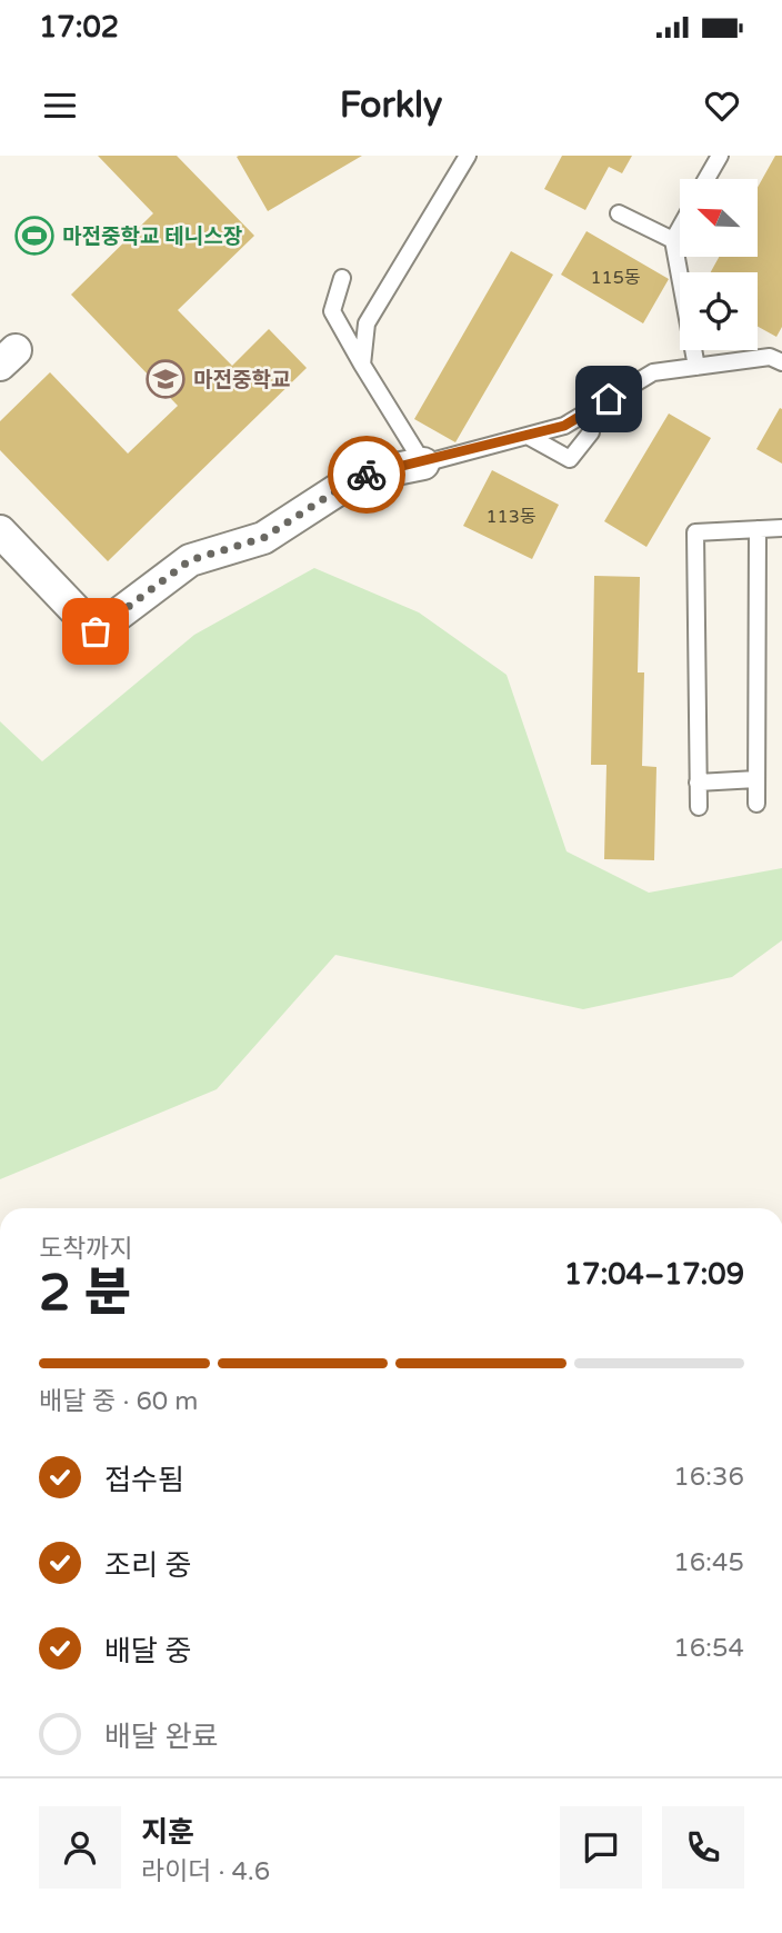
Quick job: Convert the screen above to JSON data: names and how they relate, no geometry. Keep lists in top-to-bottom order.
{
  "places": {
    "sports": ["마전중학교 테니스장"],
    "school or university": ["마전중학교"]
  },
  "house_numbers": ["115동", "113동"],
  "north": "top left",
  "page": {
    "status": "17:02",
    "header": "Forkly",
    "heading": ["2 분", "도착까지", "17:04–17:09"],
    "panel": ["지훈", "라이더 · 4.6"],
    "bar": "배달 중 · 60 m",
    "list": [
      ["접수됨", "16:36"],
      ["조리 중", "16:45"],
      ["배달 중", "16:54"],
      "배달 완료"
    ]
  }
}
